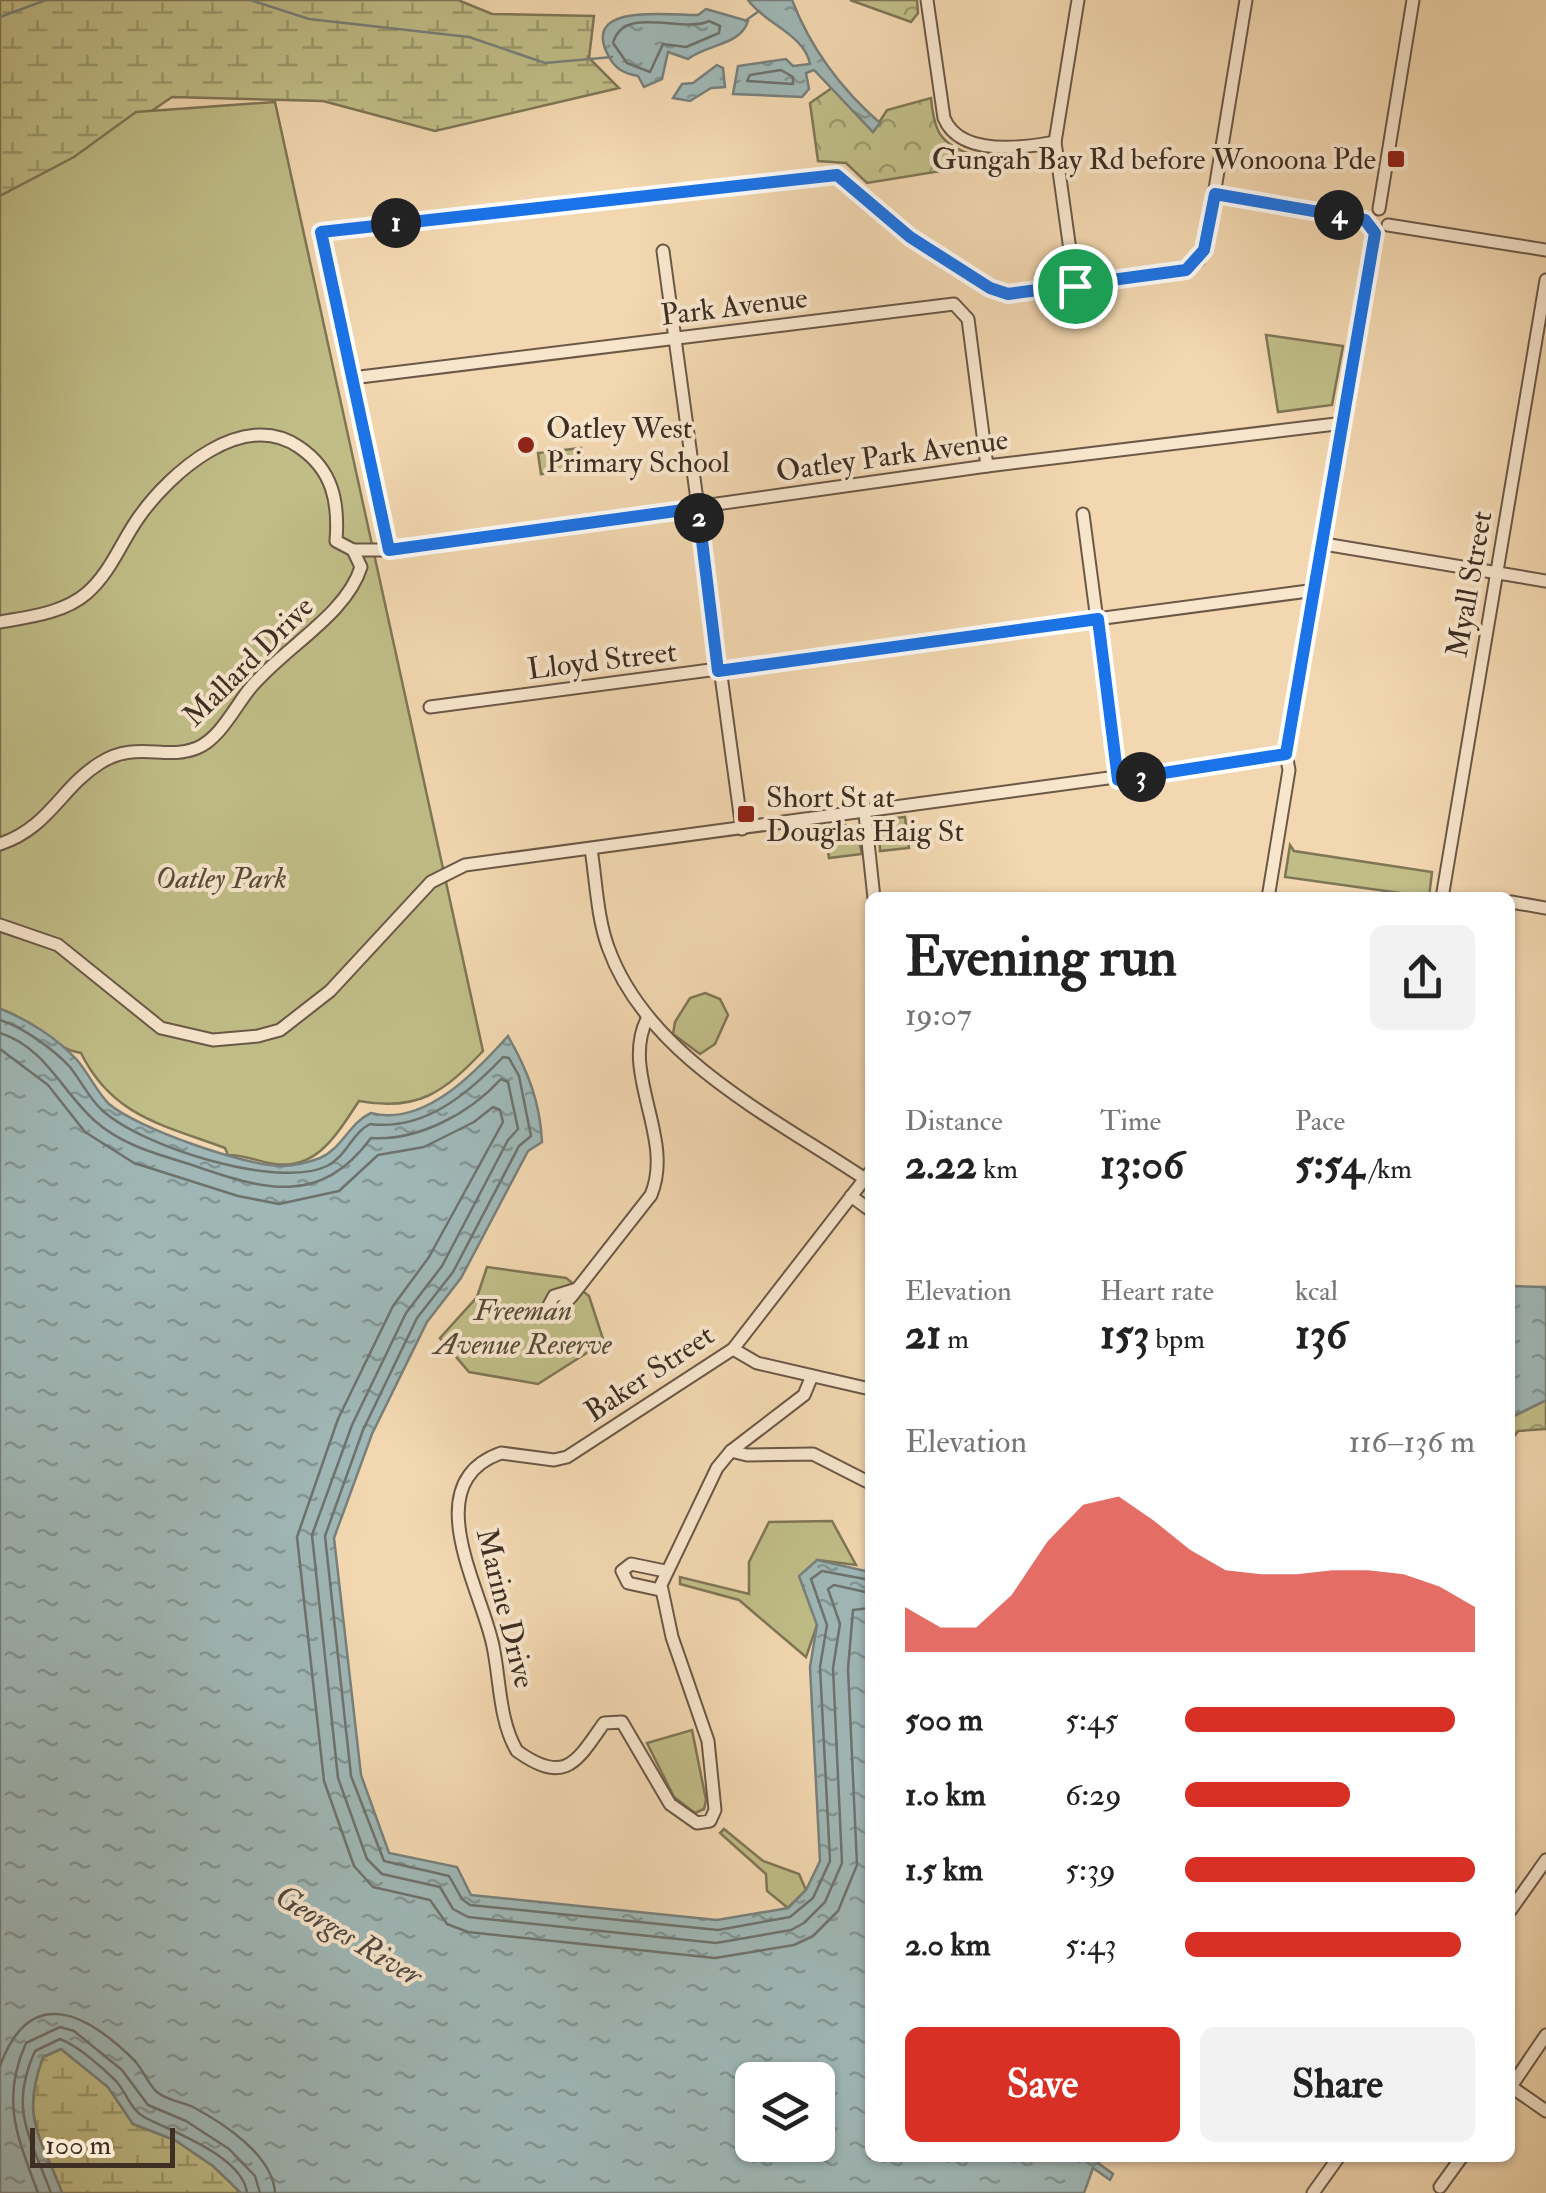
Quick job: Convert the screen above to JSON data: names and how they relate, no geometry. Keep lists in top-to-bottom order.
{
  "streets": {
    "street": [
      "Park Avenue",
      "Oatley Park Avenue",
      "Myall Street",
      "Lloyd Street",
      "Mallard Drive",
      "Baker Street",
      "Marine Drive"
    ]
  },
  "crossings": [
    ["Park Avenue", "Oatley Park Avenue"],
    ["Oatley Park Avenue", "Mallard Drive"],
    ["Baker Street", "Marine Drive"]
  ],
  "water": ["Georges River"],
  "parks": ["Oatley Park", "Freeman Avenue Reserve"],
  "places": {
    "transit": ["Gungah Bay Rd before Wonoona Pde", "Short St at Douglas Haig St"],
    "other": ["Oatley West Primary School"]
  },
  "scale_bar": "100 m",
  "page": {
    "pins": [
      "4",
      "1",
      "2",
      "3"
    ],
    "heading": ["Evening run", "19:07"],
    "stats": [
      ["Distance", "2.22 km"],
      ["Time", "13:06"],
      ["Pace", "5:54 /km"],
      ["Elevation", "21 m"],
      ["Heart rate", "153 bpm"],
      ["kcal", "136"]
    ],
    "chart": ["Elevation", "116–136 m"],
    "list": [
      {
        "name": "500 m",
        "note": "5:45"
      },
      {
        "name": "1.0 km",
        "note": "6:29"
      },
      {
        "name": "1.5 km",
        "note": "5:39"
      },
      {
        "name": "2.0 km",
        "note": "5:43"
      }
    ],
    "buttons": ["Save", "Share"],
    "scale": "100 m"
  }
}
